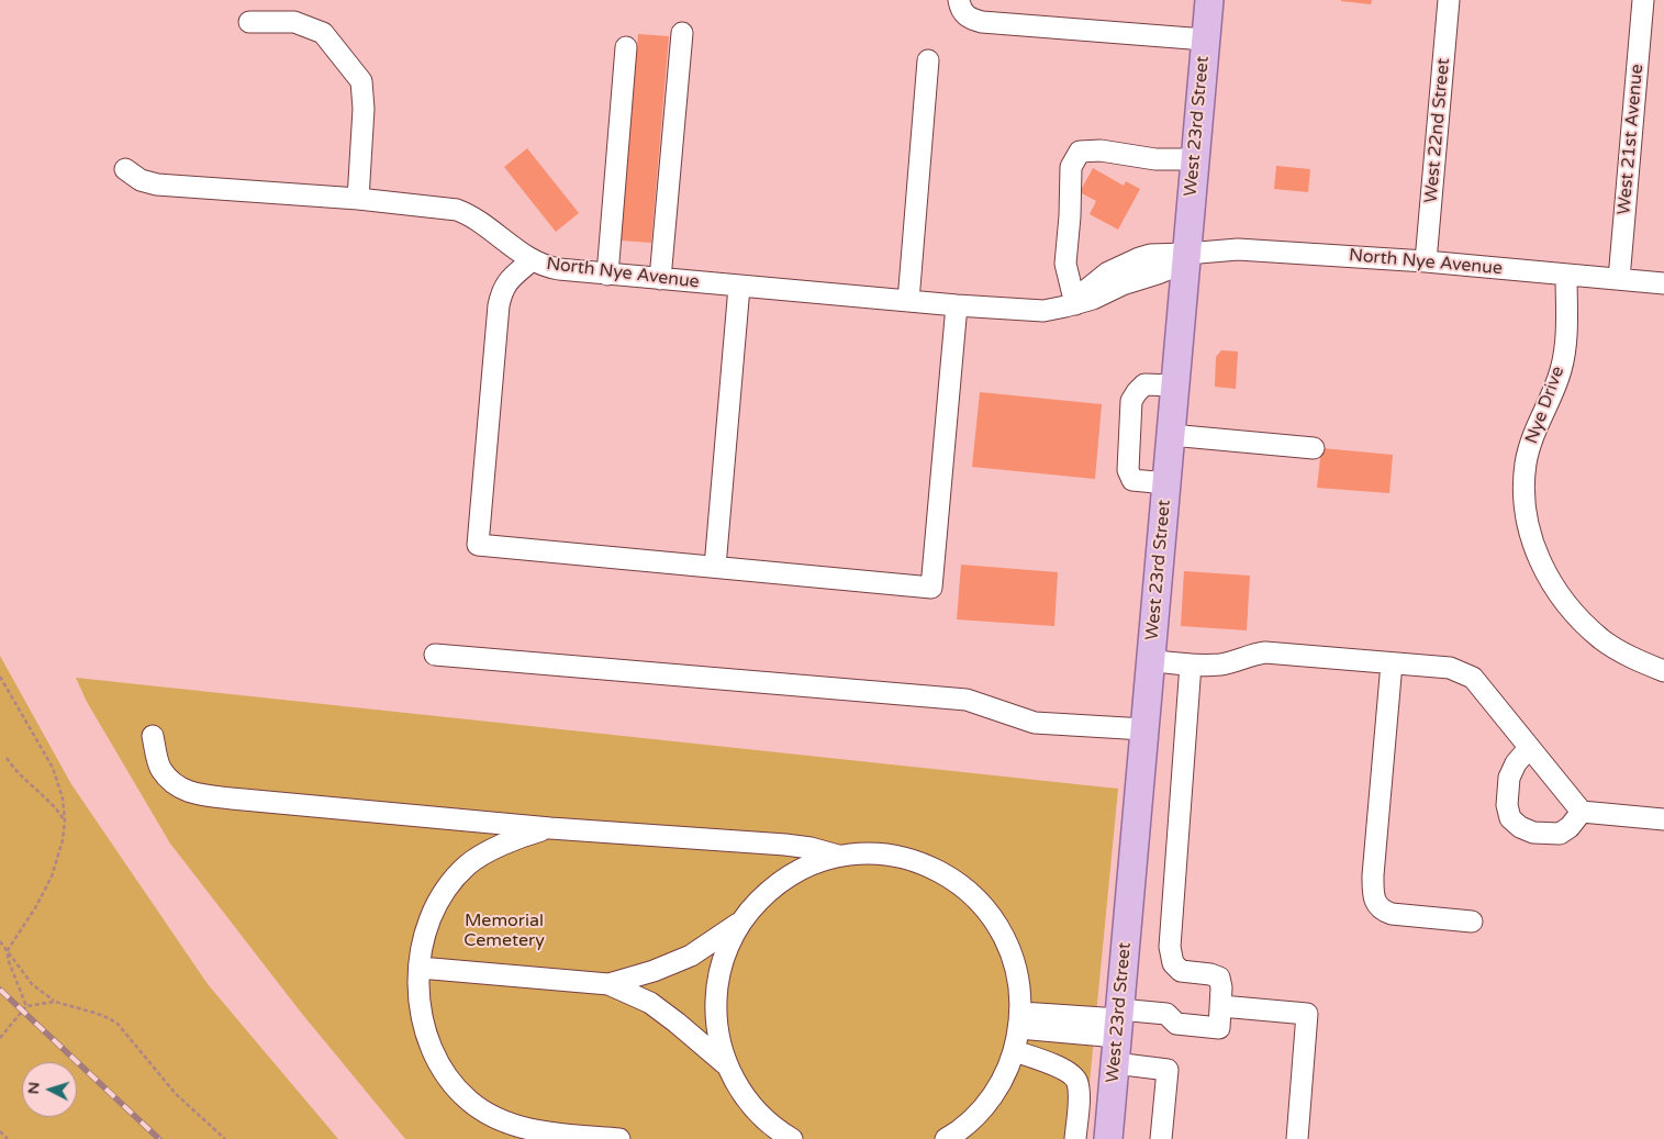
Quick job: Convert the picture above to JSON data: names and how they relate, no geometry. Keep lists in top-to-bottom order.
{
  "streets": {
    "main road": ["West 23rd Street"],
    "street": [
      "West 22nd Street",
      "West 21st Avenue",
      "North Nye Avenue",
      "Nye Drive"
    ]
  },
  "crossings": [
    ["West 23rd Street", "North Nye Avenue"],
    ["West 22nd Street", "North Nye Avenue"],
    ["West 21st Avenue", "North Nye Avenue"],
    ["North Nye Avenue", "Nye Drive"]
  ],
  "parks": ["Memorial Cemetery"],
  "north": "left"
}
